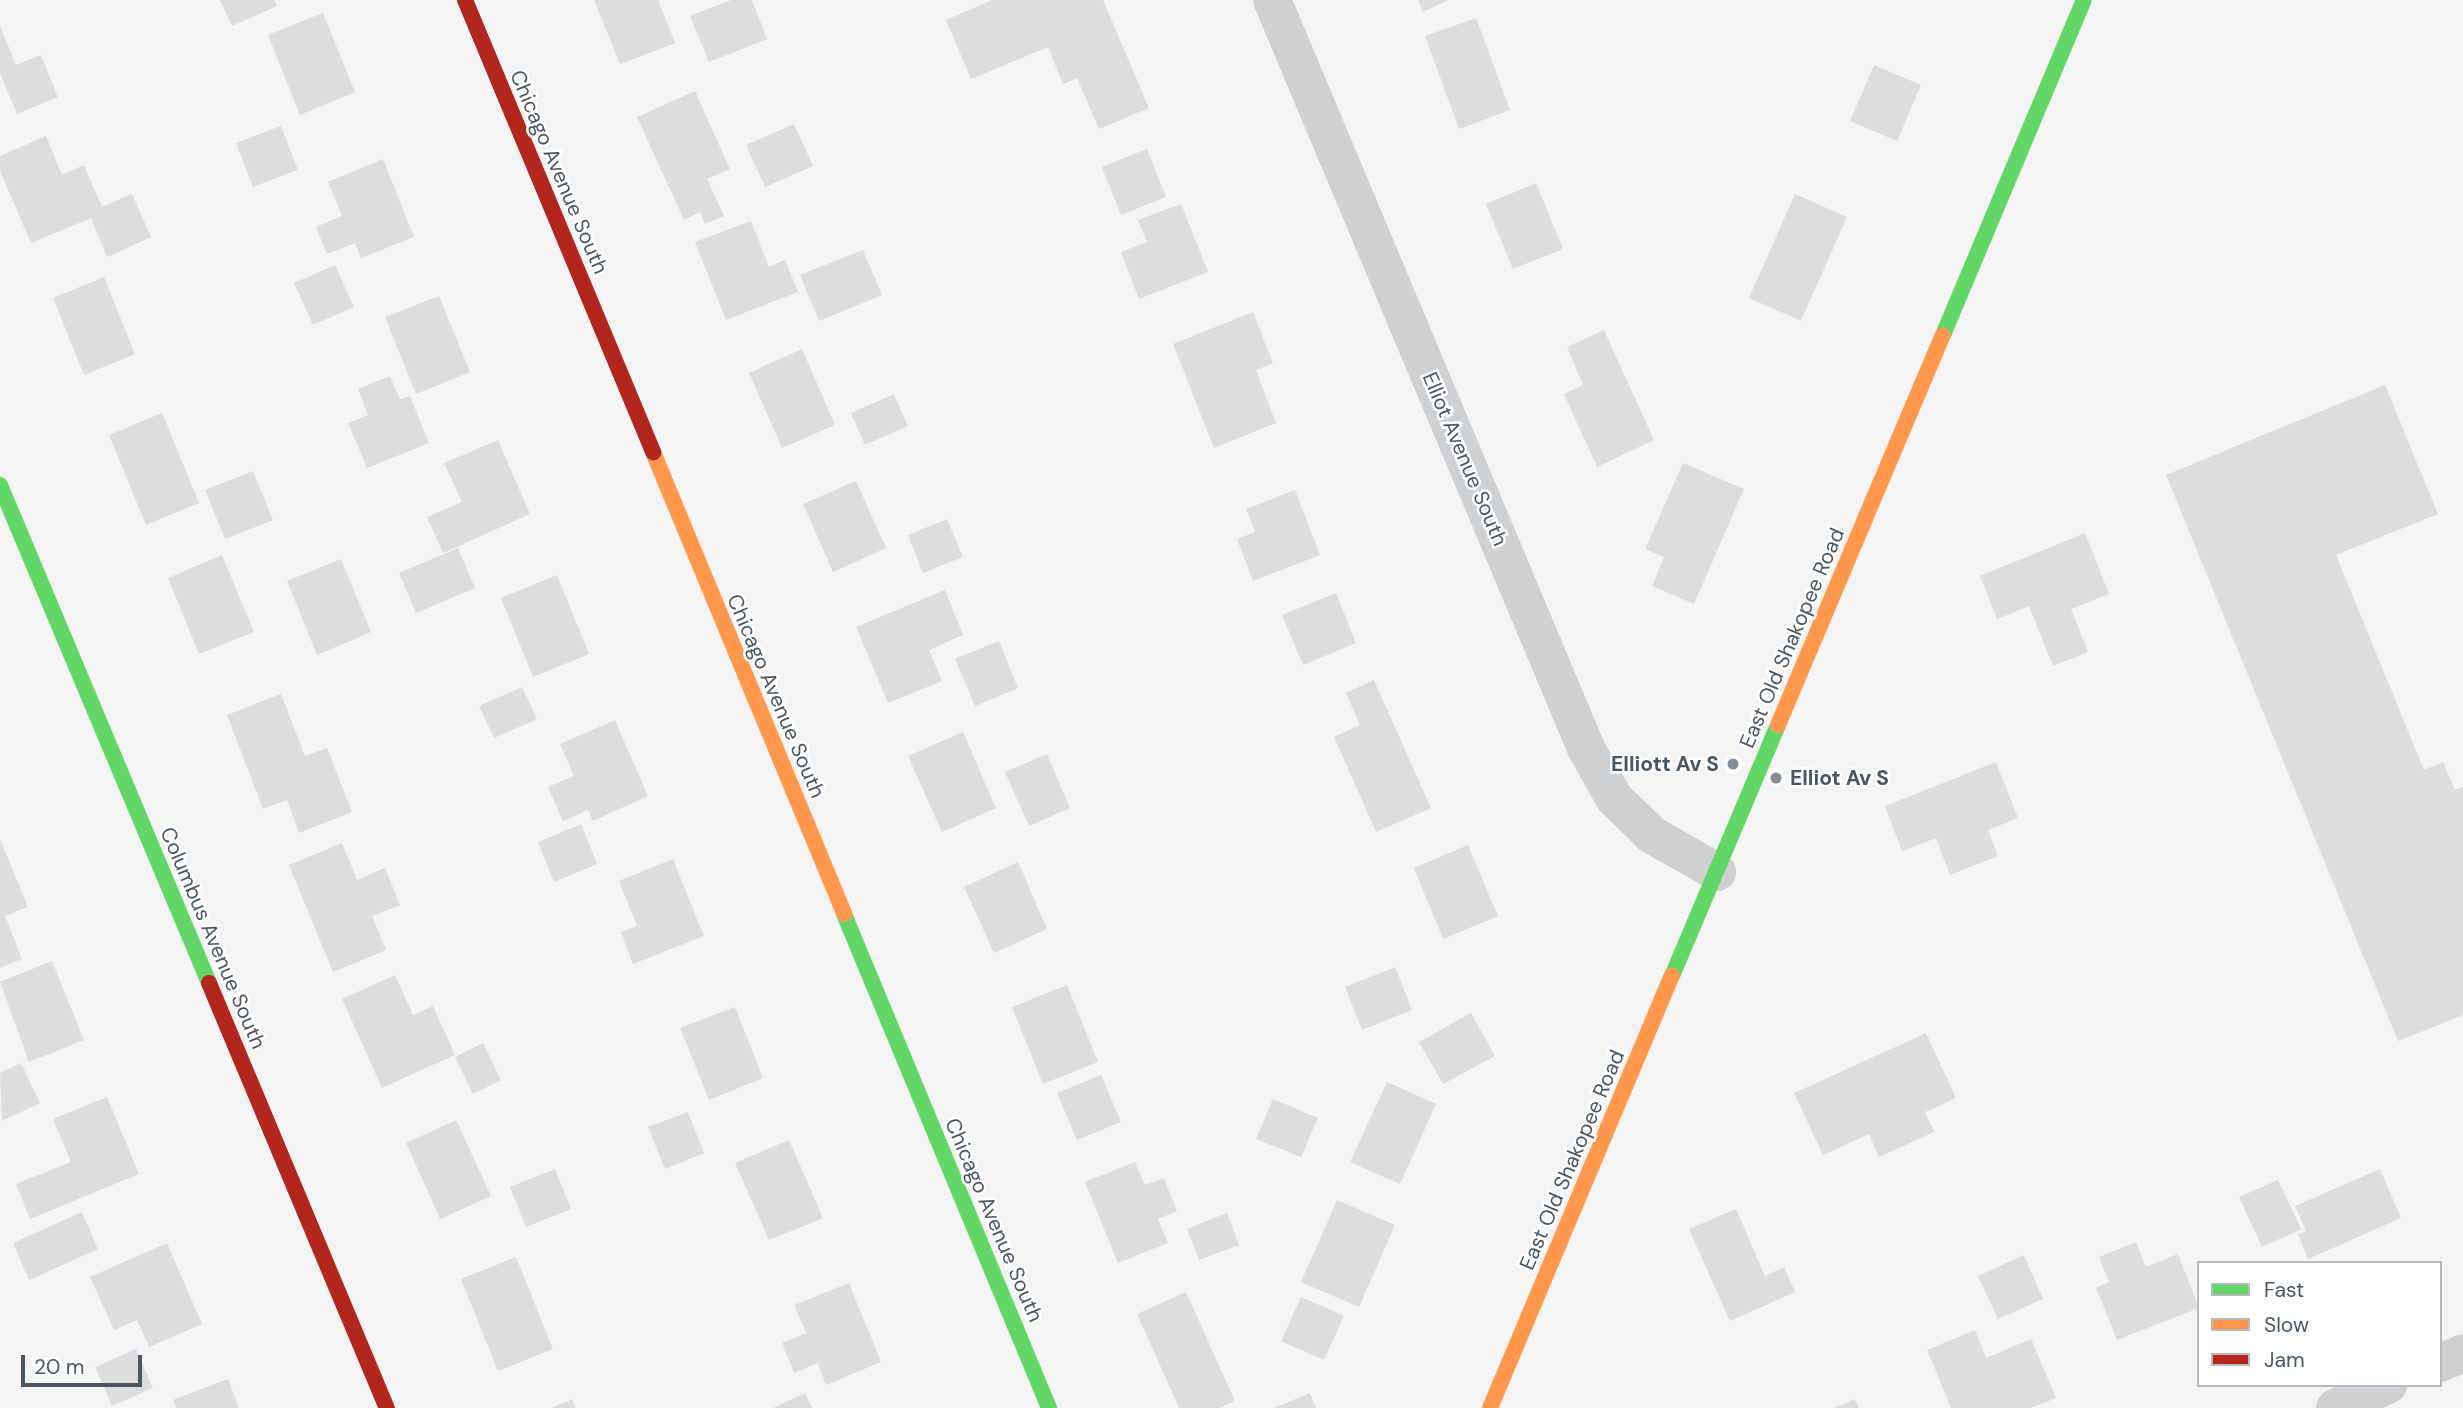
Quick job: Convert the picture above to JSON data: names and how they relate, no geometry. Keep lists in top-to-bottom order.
{
  "streets": {
    "street": [
      "Chicago Avenue South",
      "Elliot Avenue South",
      "East Old Shakopee Road",
      "Columbus Avenue South"
    ]
  },
  "crossings": [
    ["Elliot Avenue South", "East Old Shakopee Road"]
  ],
  "places": ["Elliott Av S", "Elliot Av S"],
  "legend": ["Fast", "Slow", "Jam"],
  "scale_bar": "20 m"
}
